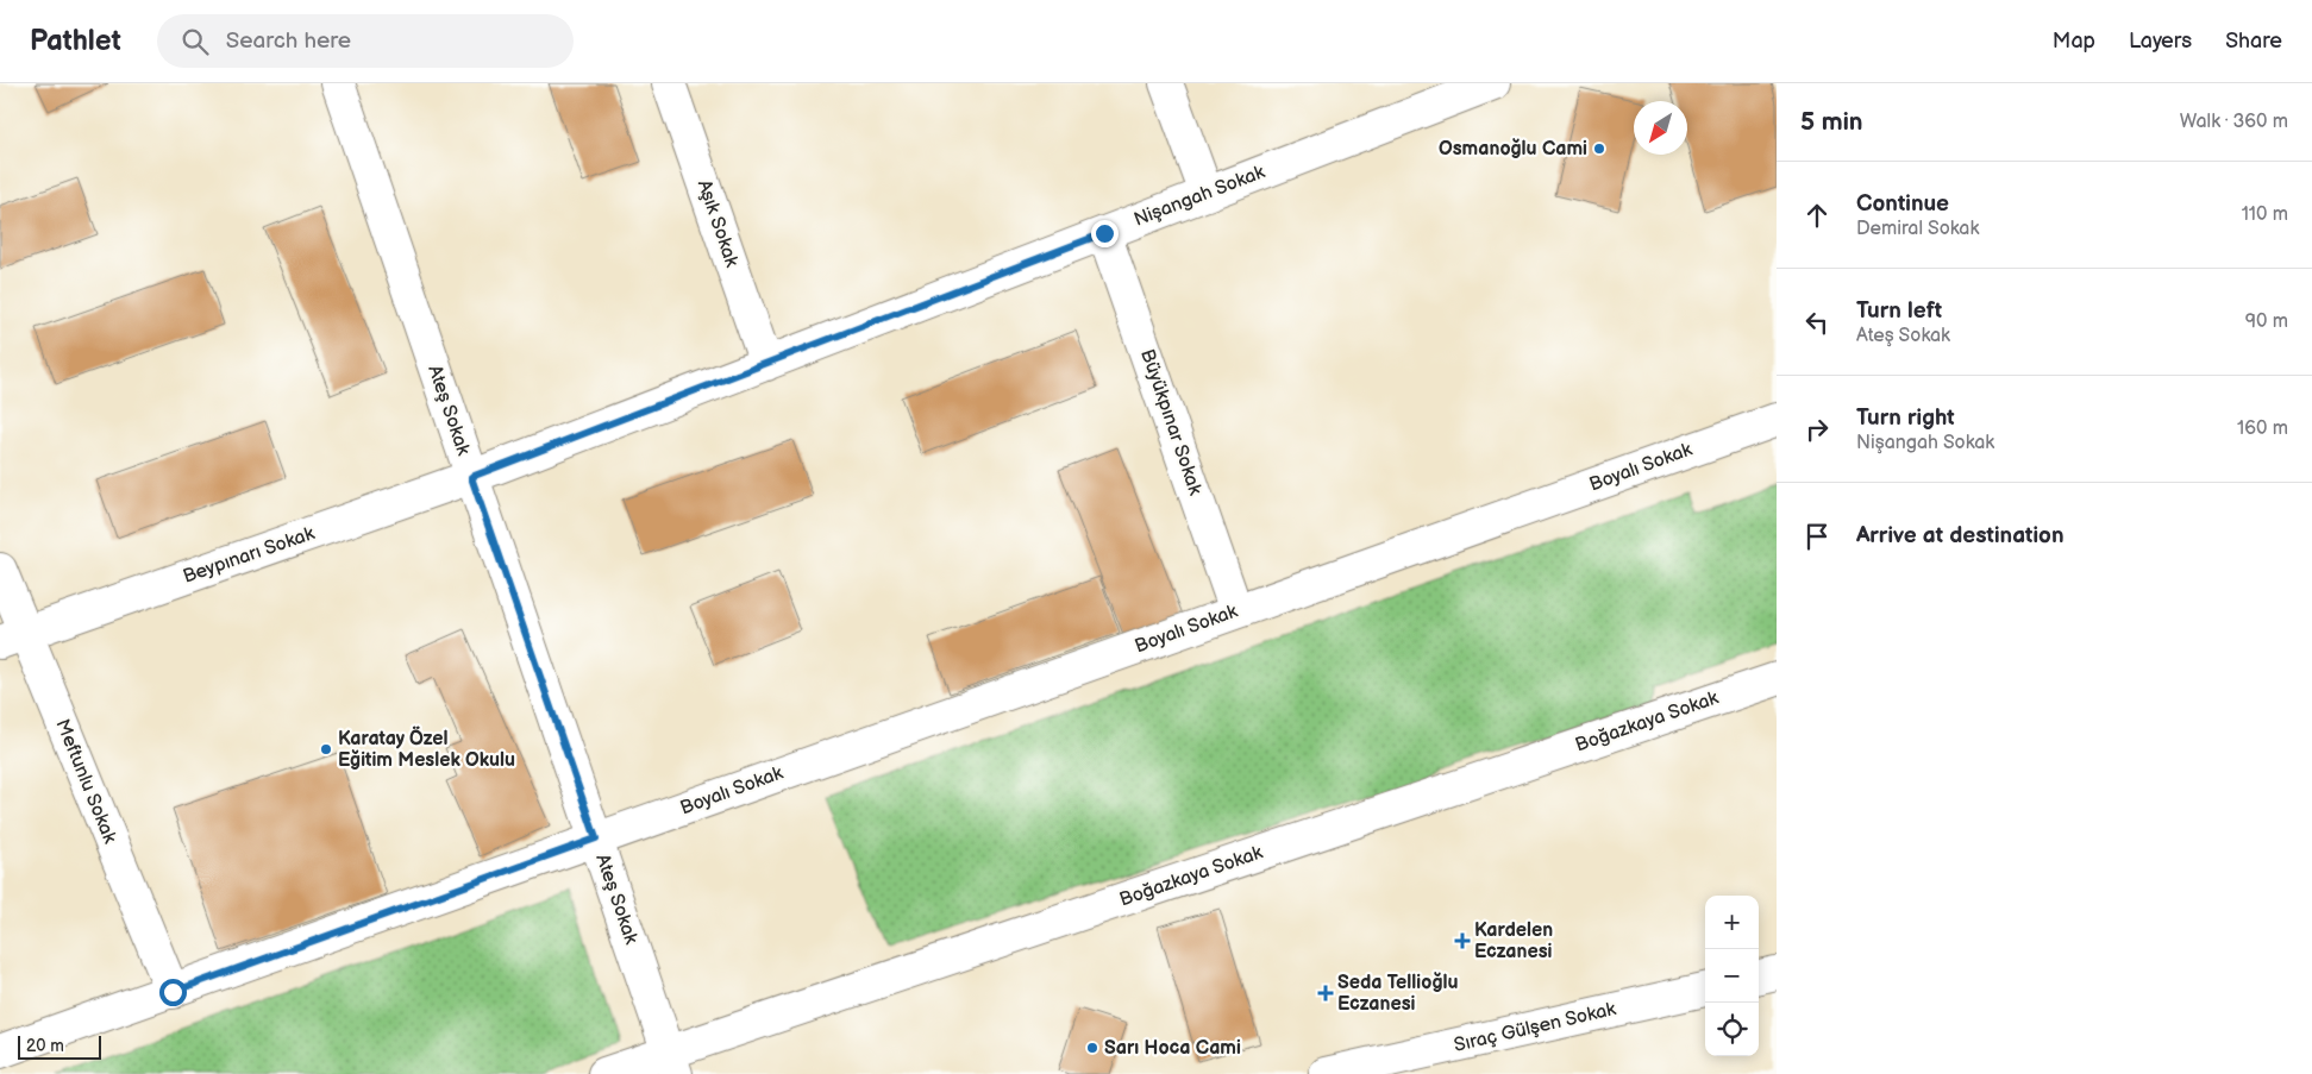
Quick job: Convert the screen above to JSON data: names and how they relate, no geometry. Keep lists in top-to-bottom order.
{
  "streets": {
    "street": [
      "Nişangah Sokak",
      "Aşık Sokak",
      "Ateş Sokak",
      "Büyükpınar Sokak",
      "Boyalı Sokak",
      "Beypınarı Sokak",
      "Boğazkaya Sokak",
      "Meftunlu Sokak",
      "Sıraç Gülşen Sokak"
    ]
  },
  "crossings": [
    ["Nişangah Sokak", "Aşık Sokak"],
    ["Nişangah Sokak", "Ateş Sokak"],
    ["Nişangah Sokak", "Büyükpınar Sokak"],
    ["Nişangah Sokak", "Beypınarı Sokak"],
    ["Ateş Sokak", "Boyalı Sokak"],
    ["Ateş Sokak", "Beypınarı Sokak"],
    ["Ateş Sokak", "Boğazkaya Sokak"],
    ["Büyükpınar Sokak", "Boyalı Sokak"],
    ["Boyalı Sokak", "Meftunlu Sokak"],
    ["Beypınarı Sokak", "Meftunlu Sokak"]
  ],
  "places": {
    "other": ["Osmanoğlu Cami", "Karatay Özel Eğitim Meslek Okulu", "Sarı Hoca Cami"],
    "health": ["Kardelen Eczanesi", "Seda Tellioğlu Eczanesi"]
  },
  "scale_bar": "20 m",
  "north": "bottom left",
  "page": {
    "header": "Pathlet",
    "search": "Search here",
    "nav": ["Map", "Layers", "Share"],
    "heading": ["5 min", "Walk · 360 m"],
    "list": [
      ["Continue", "Demiral Sokak", "110 m"],
      ["Turn left", "Ateş Sokak", "90 m"],
      ["Turn right", "Nişangah Sokak", "160 m"],
      "Arrive at destination"
    ],
    "map_buttons": ["+", "−"],
    "scale": "20 m"
  }
}
